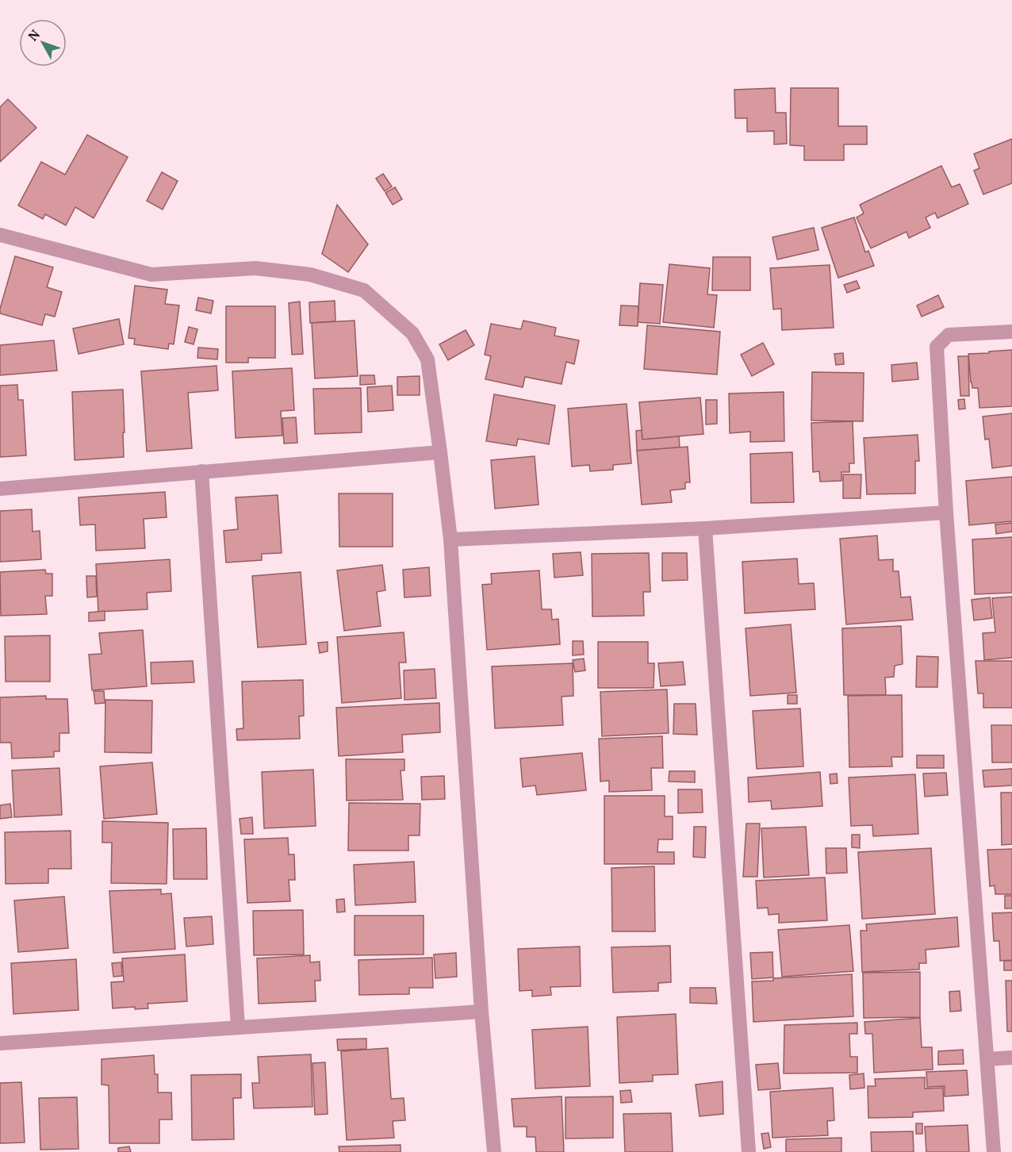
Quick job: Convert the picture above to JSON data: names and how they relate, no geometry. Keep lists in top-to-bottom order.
{
  "north": "top left"
}
